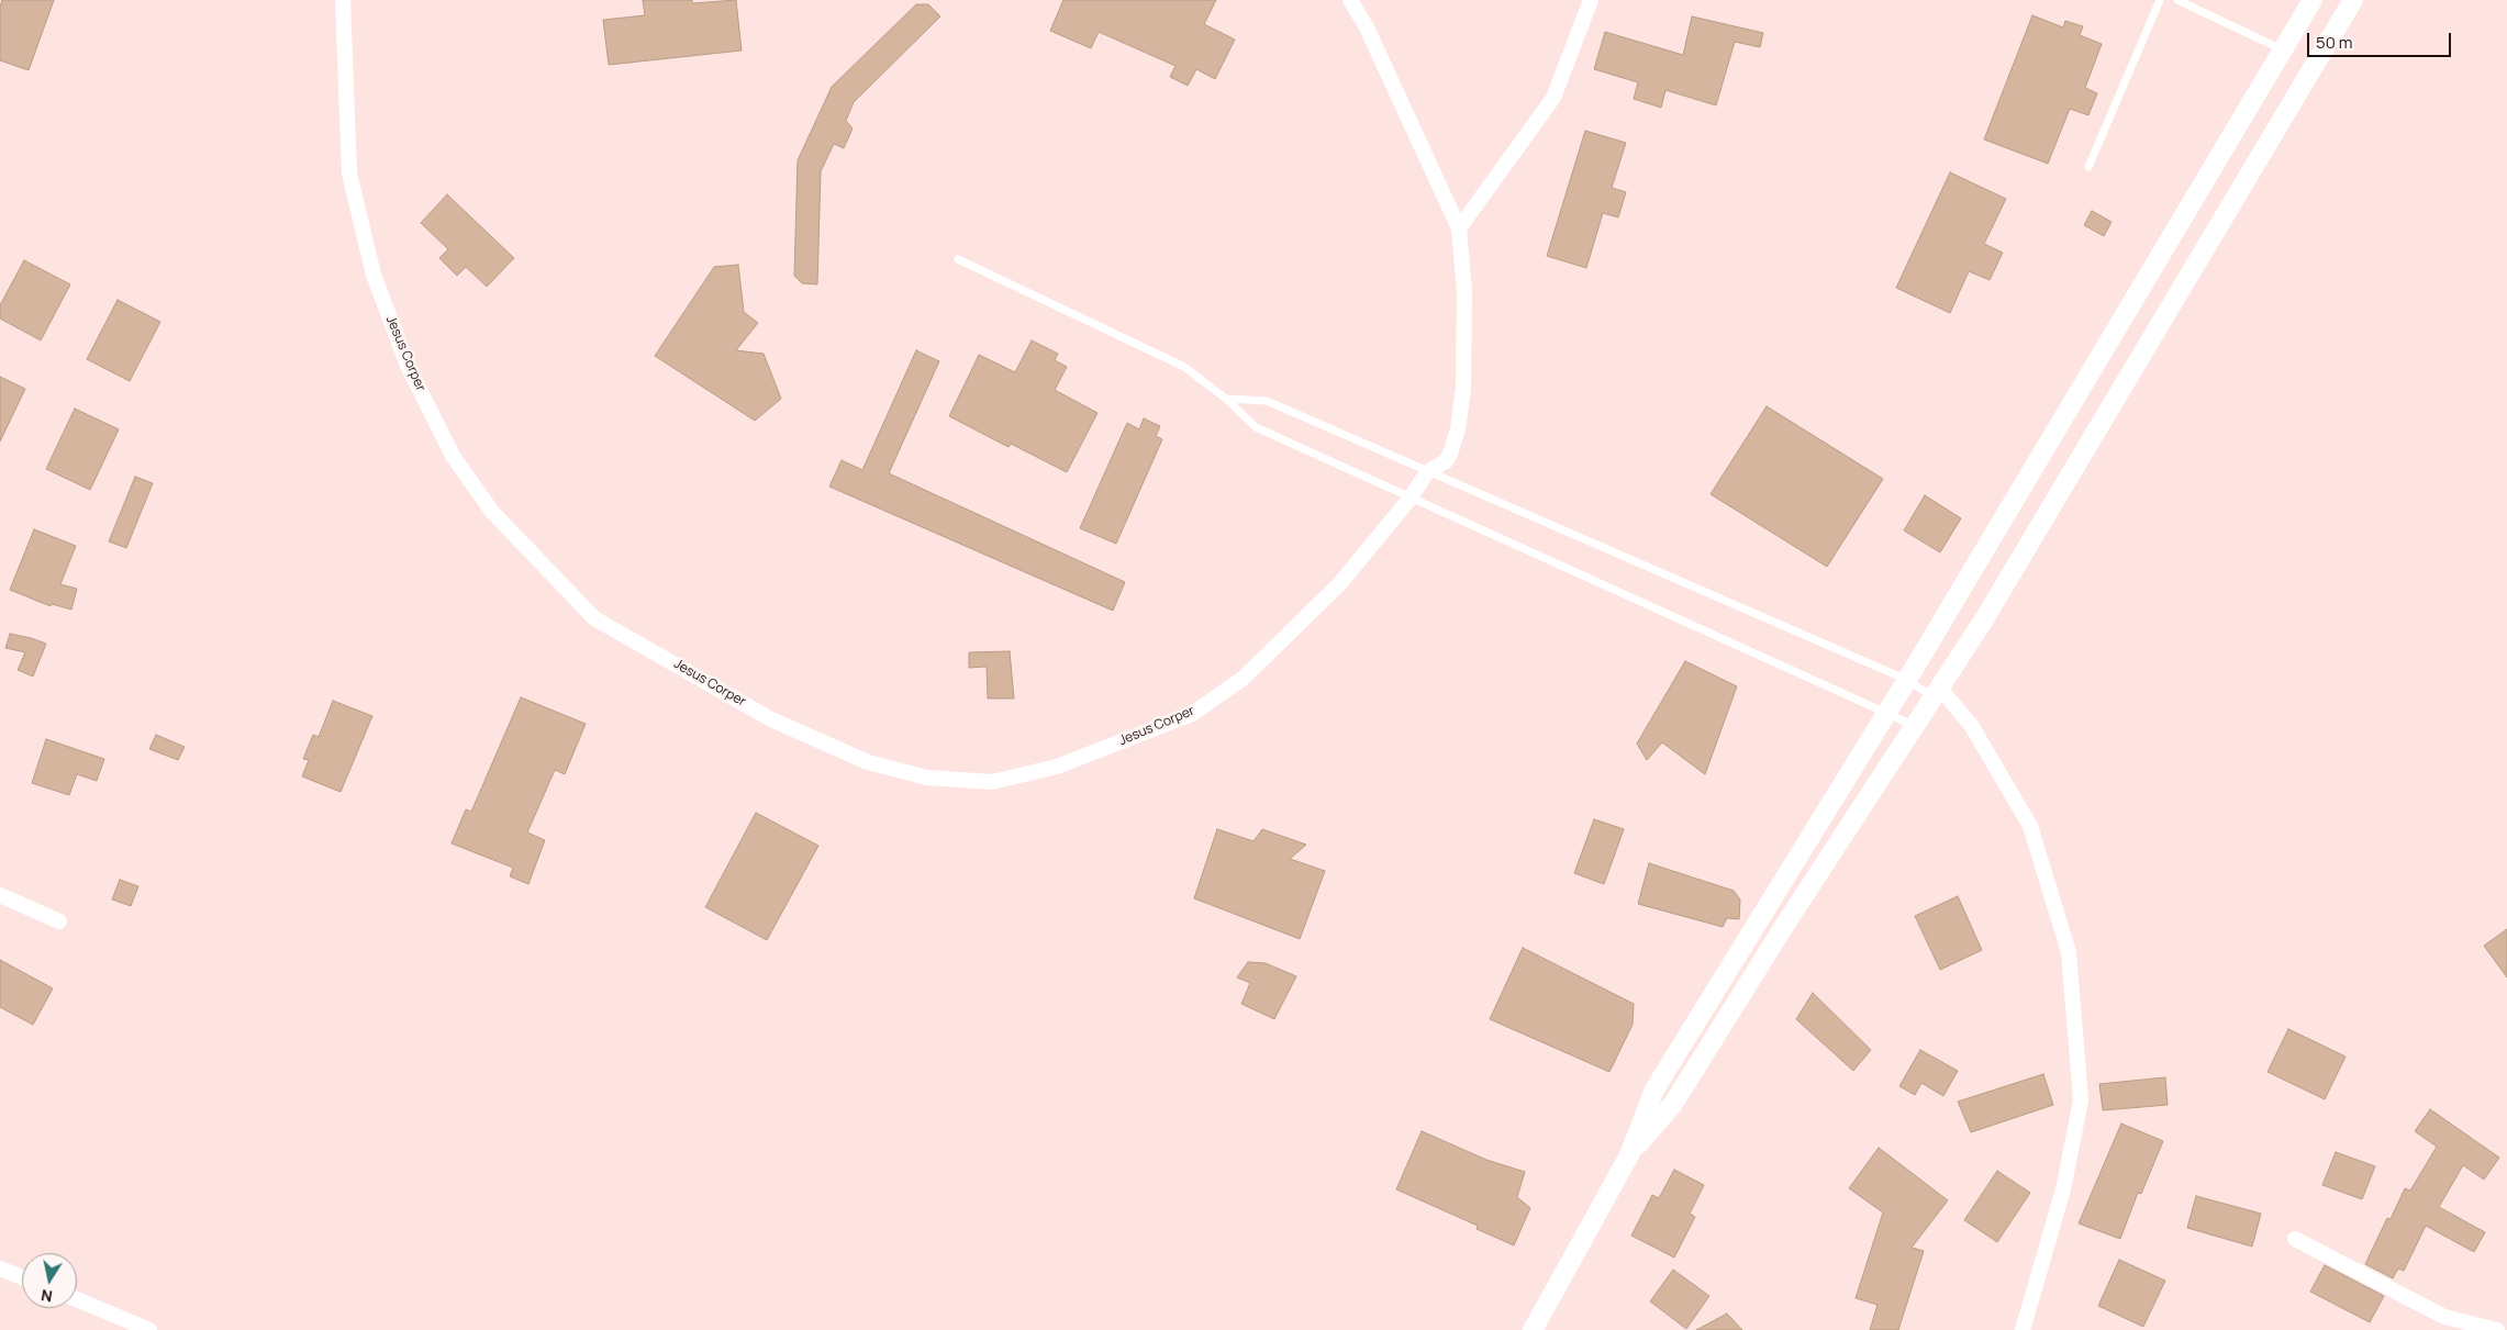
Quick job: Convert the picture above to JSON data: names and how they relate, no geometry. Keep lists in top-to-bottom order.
{
  "streets": {
    "street": ["Jesus Corper"]
  },
  "scale_bar": "50 m",
  "north": "bottom"
}
